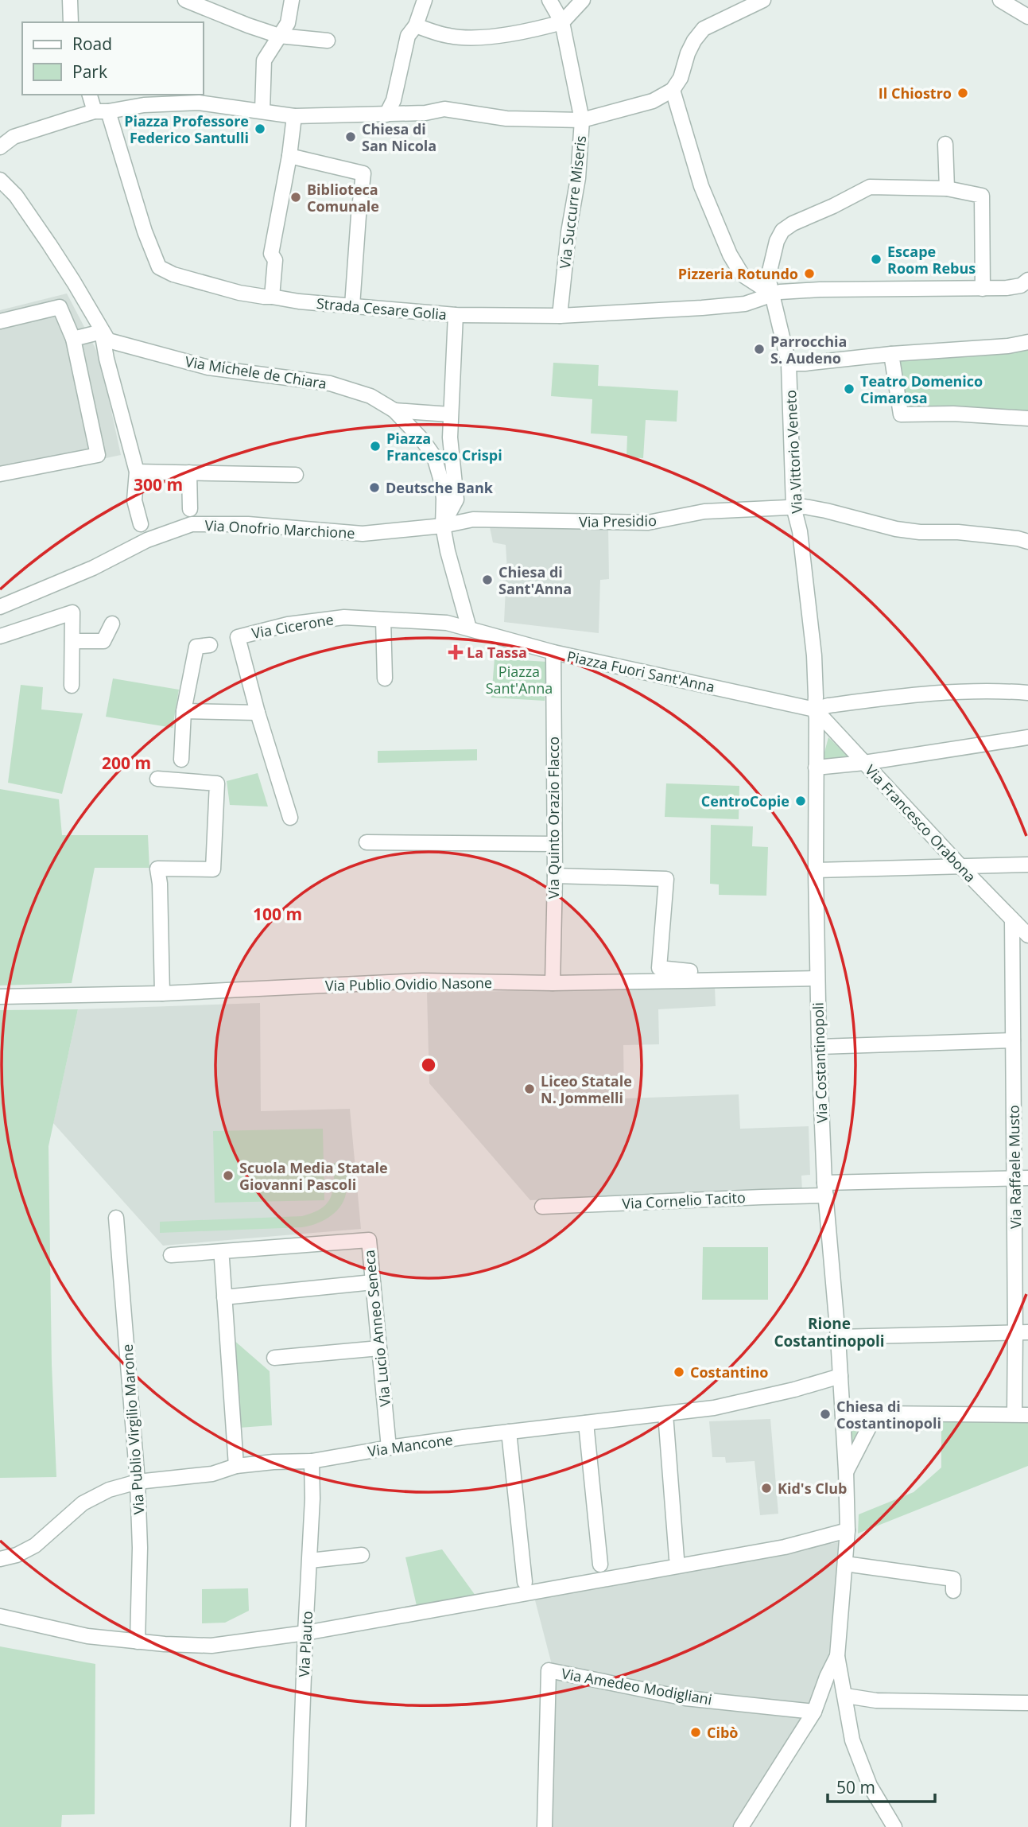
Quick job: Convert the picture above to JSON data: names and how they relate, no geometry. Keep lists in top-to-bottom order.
{
  "streets": {
    "street": [
      "Via Succurre Miseris",
      "Strada Cesare Golia",
      "Via Michele de Chiara",
      "Via Vittorio Veneto",
      "Via Presidio",
      "Via Onofrio Marchione",
      "Via Cicerone",
      "Piazza Fuori Sant'Anna",
      "Via Quinto Orazio Flacco",
      "Via Francesco Orabona",
      "Via Publio Ovidio Nasone",
      "Via Costantinopoli",
      "Via Raffaele Musto",
      "Via Cornelio Tacito",
      "Via Lucio Anneo Seneca",
      "Via Publio Virgilio Marone",
      "Via Mancone",
      "Via Plauto",
      "Via Amedeo Modigliani"
    ]
  },
  "crossings": [
    ["Via Succurre Miseris", "Strada Cesare Golia"],
    ["Strada Cesare Golia", "Via Vittorio Veneto"],
    ["Via Vittorio Veneto", "Via Presidio"],
    ["Via Vittorio Veneto", "Piazza Fuori Sant'Anna"],
    ["Via Vittorio Veneto", "Via Francesco Orabona"],
    ["Via Vittorio Veneto", "Via Costantinopoli"],
    ["Via Presidio", "Via Onofrio Marchione"],
    ["Via Cicerone", "Piazza Fuori Sant'Anna"],
    ["Piazza Fuori Sant'Anna", "Via Quinto Orazio Flacco"],
    ["Piazza Fuori Sant'Anna", "Via Francesco Orabona"],
    ["Piazza Fuori Sant'Anna", "Via Costantinopoli"],
    ["Via Quinto Orazio Flacco", "Via Publio Ovidio Nasone"],
    ["Via Francesco Orabona", "Via Costantinopoli"],
    ["Via Francesco Orabona", "Via Raffaele Musto"],
    ["Via Publio Ovidio Nasone", "Via Costantinopoli"],
    ["Via Costantinopoli", "Via Cornelio Tacito"],
    ["Via Costantinopoli", "Via Mancone"],
    ["Via Raffaele Musto", "Via Cornelio Tacito"],
    ["Via Lucio Anneo Seneca", "Via Mancone"],
    ["Via Publio Virgilio Marone", "Via Mancone"],
    ["Via Mancone", "Via Plauto"]
  ],
  "districts": ["Rione Costantinopoli"],
  "parks": ["Piazza Sant'Anna"],
  "places": {
    "other": [
      "Il Chiostro",
      "Piazza Professore Federico Santulli",
      "Chiesa di San Nicola",
      "Biblioteca Comunale",
      "Escape Room Rebus",
      "Pizzeria Rotundo",
      "Parrocchia S. Audeno",
      "Teatro Domenico Cimarosa",
      "Piazza Francesco Crispi",
      "Deutsche Bank",
      "Chiesa di Sant'Anna",
      "CentroCopie",
      "Liceo Statale N. Jommelli",
      "Scuola Media Statale Giovanni Pascoli",
      "Costantino",
      "Chiesa di Costantinopoli",
      "Kid's Club",
      "Cibò"
    ],
    "health": ["La Tassa"]
  },
  "legend": ["Road", "Park"],
  "scale_bar": "50 m",
  "rings": ["300 m", "200 m", "100 m"]
}
